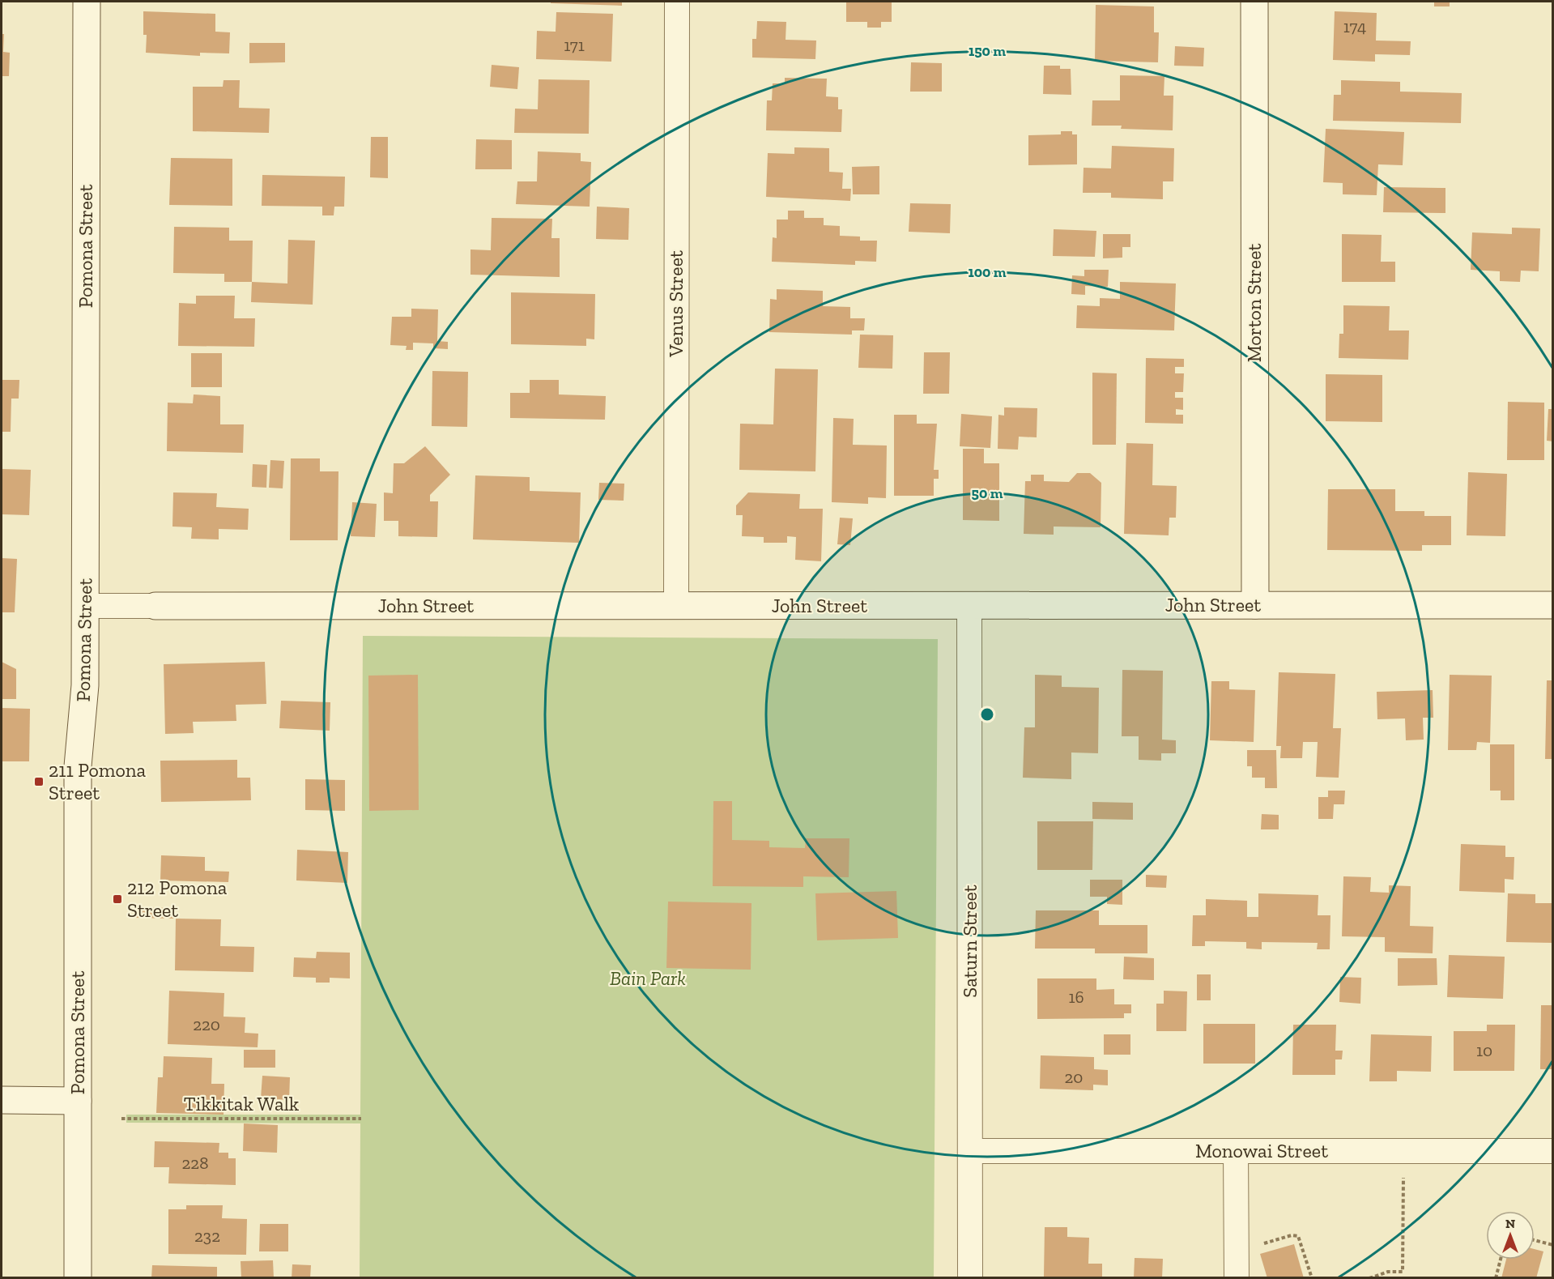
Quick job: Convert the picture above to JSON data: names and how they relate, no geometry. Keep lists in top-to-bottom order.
{
  "streets": {
    "street": [
      "Pomona Street",
      "Morton Street",
      "Venus Street",
      "John Street",
      "Saturn Street",
      "Monowai Street"
    ],
    "path": ["Tikkitak Walk"]
  },
  "crossings": [
    ["Pomona Street", "John Street"],
    ["Morton Street", "John Street"],
    ["Venus Street", "John Street"],
    ["John Street", "Saturn Street"],
    ["Saturn Street", "Monowai Street"]
  ],
  "parks": ["Bain Park"],
  "places": {
    "transit": ["211 Pomona Street", "212 Pomona Street"]
  },
  "house_numbers": [
    "174",
    "171",
    "16",
    "220",
    "10",
    "20",
    "228",
    "232"
  ],
  "north": "top",
  "rings": ["150 m", "100 m", "50 m"]
}
